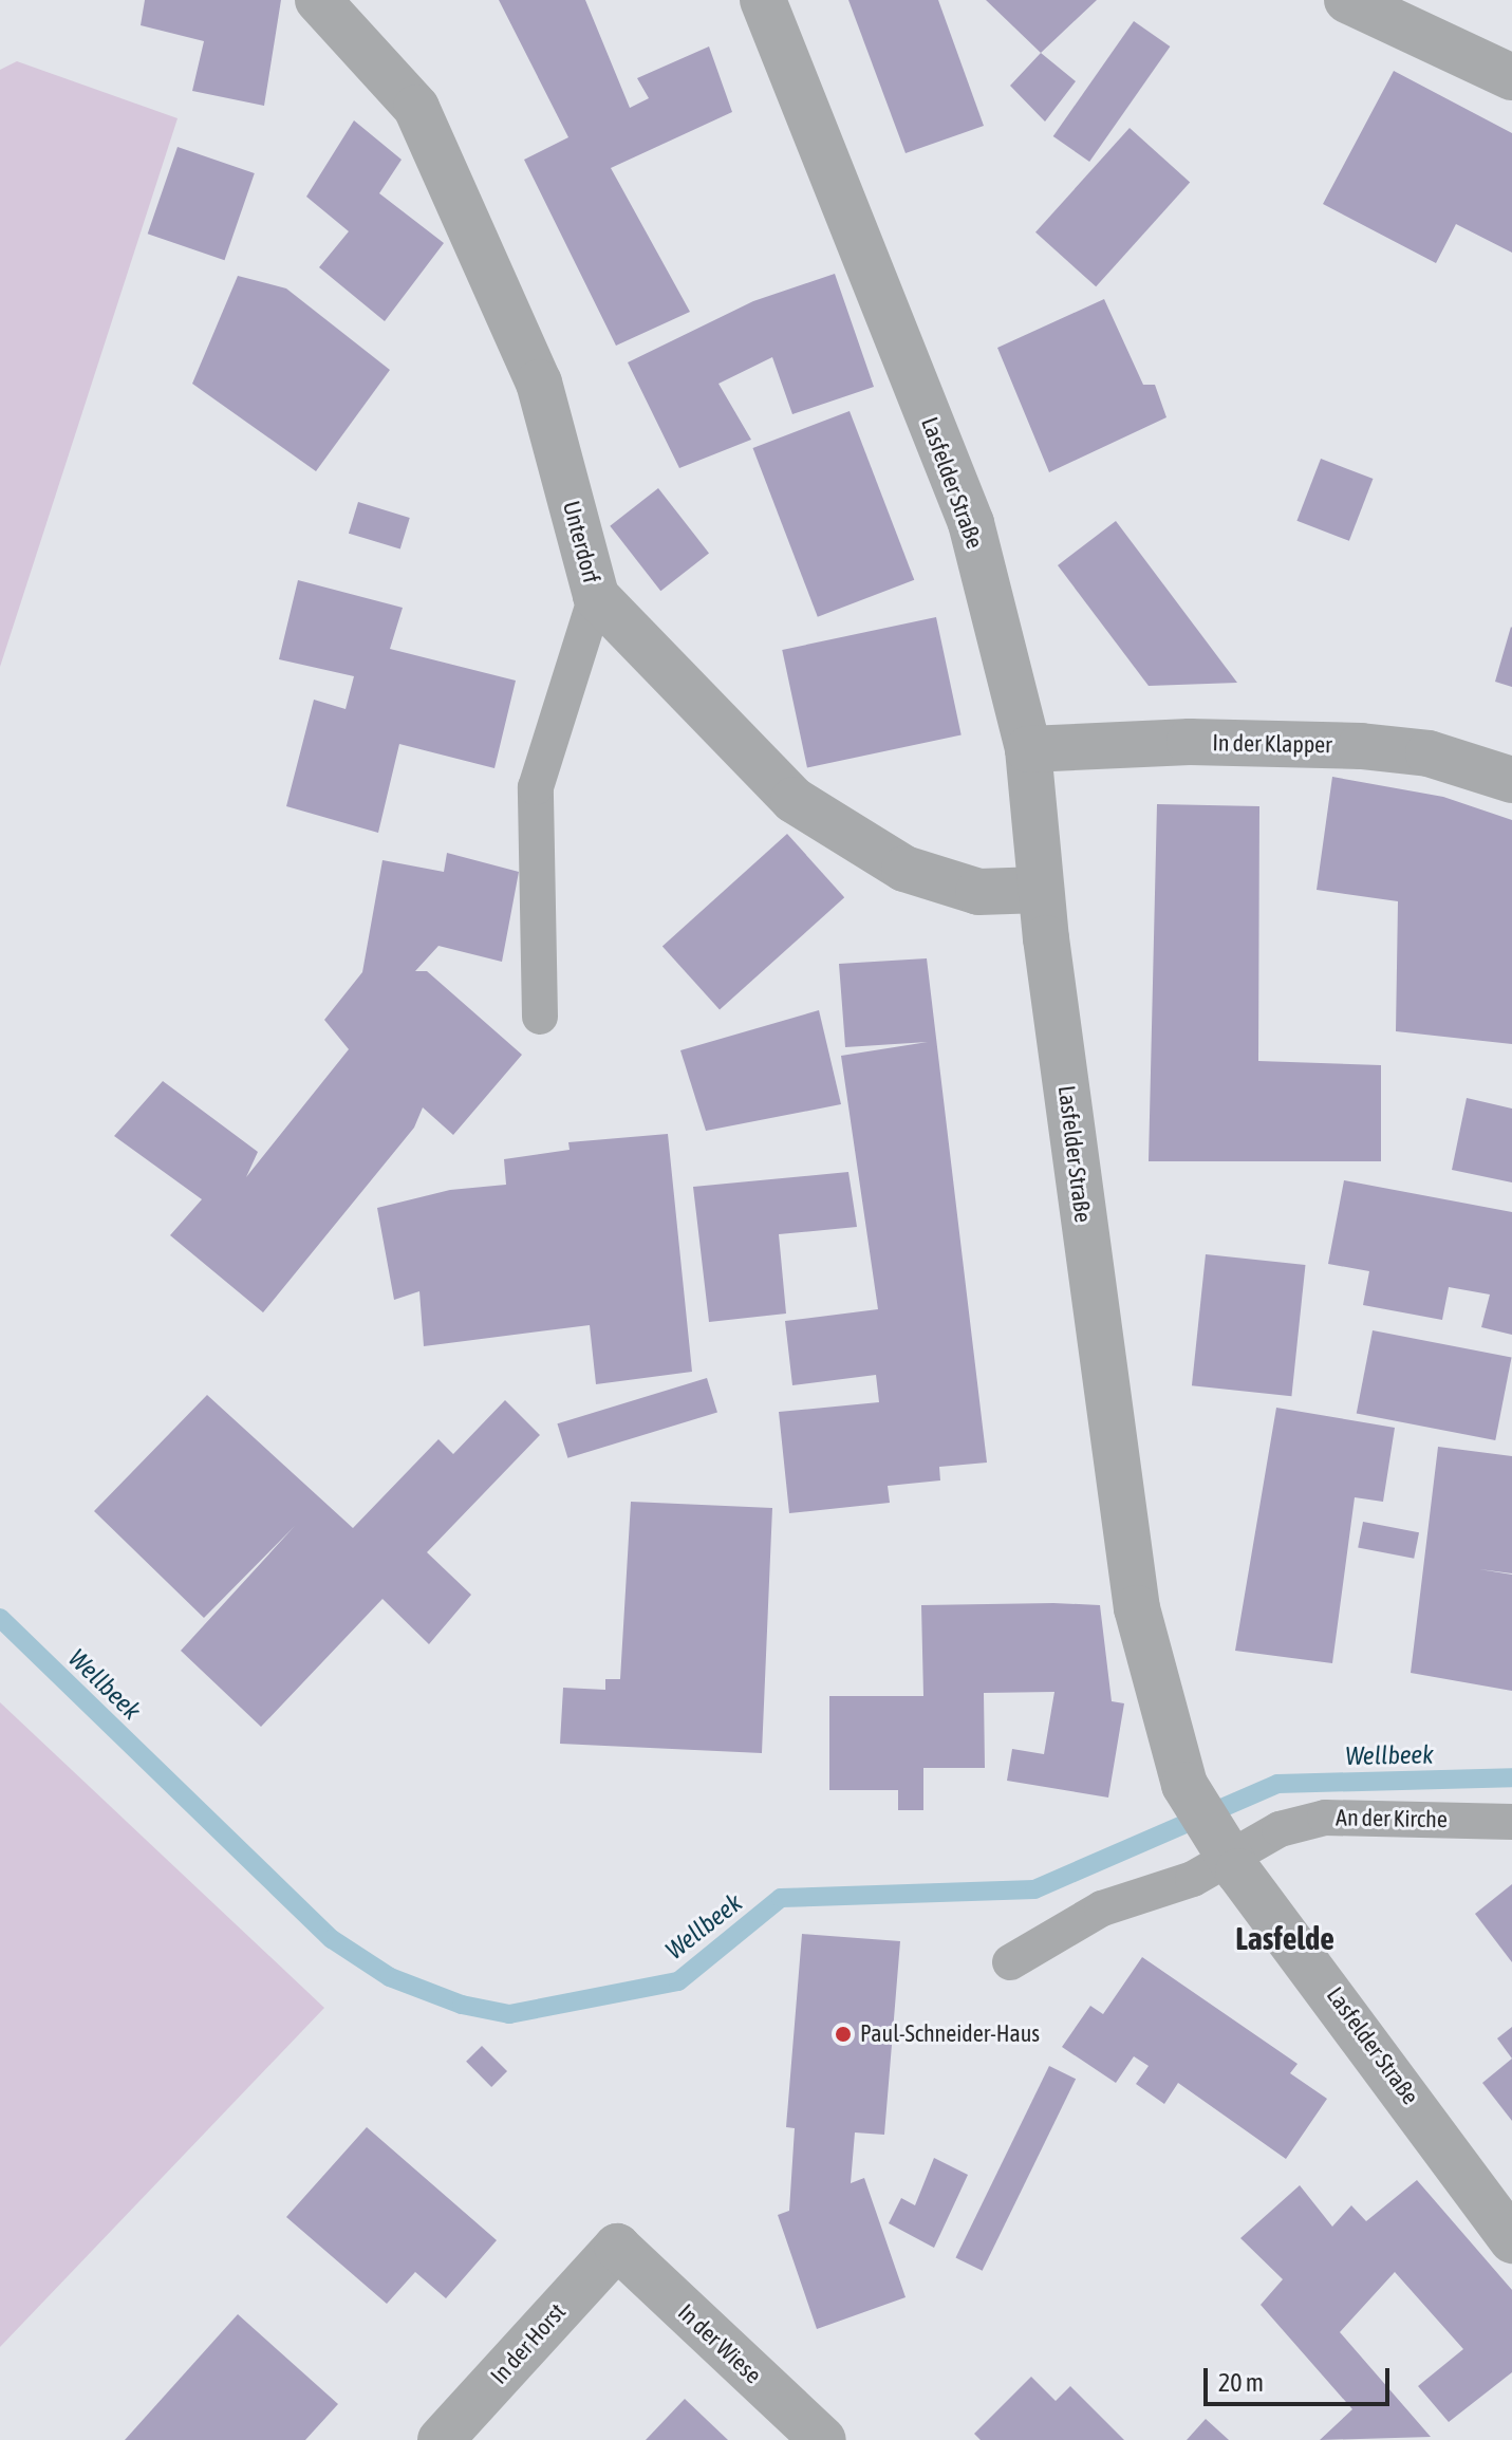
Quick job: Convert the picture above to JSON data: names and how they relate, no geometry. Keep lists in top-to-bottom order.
{
  "streets": {
    "street": [
      "Lasfelder Straße",
      "Unterdorf",
      "In der Klapper",
      "In der Horst",
      "In der Wiese"
    ],
    "lane": ["An der Kirche"]
  },
  "crossings": [
    ["Lasfelder Straße", "Unterdorf"],
    ["Lasfelder Straße", "In der Klapper"],
    ["Lasfelder Straße", "An der Kirche"],
    ["In der Horst", "In der Wiese"]
  ],
  "districts": ["Lasfelde"],
  "water": ["Wellbeek"],
  "places": ["Paul-Schneider-Haus"],
  "scale_bar": "20 m"
}
